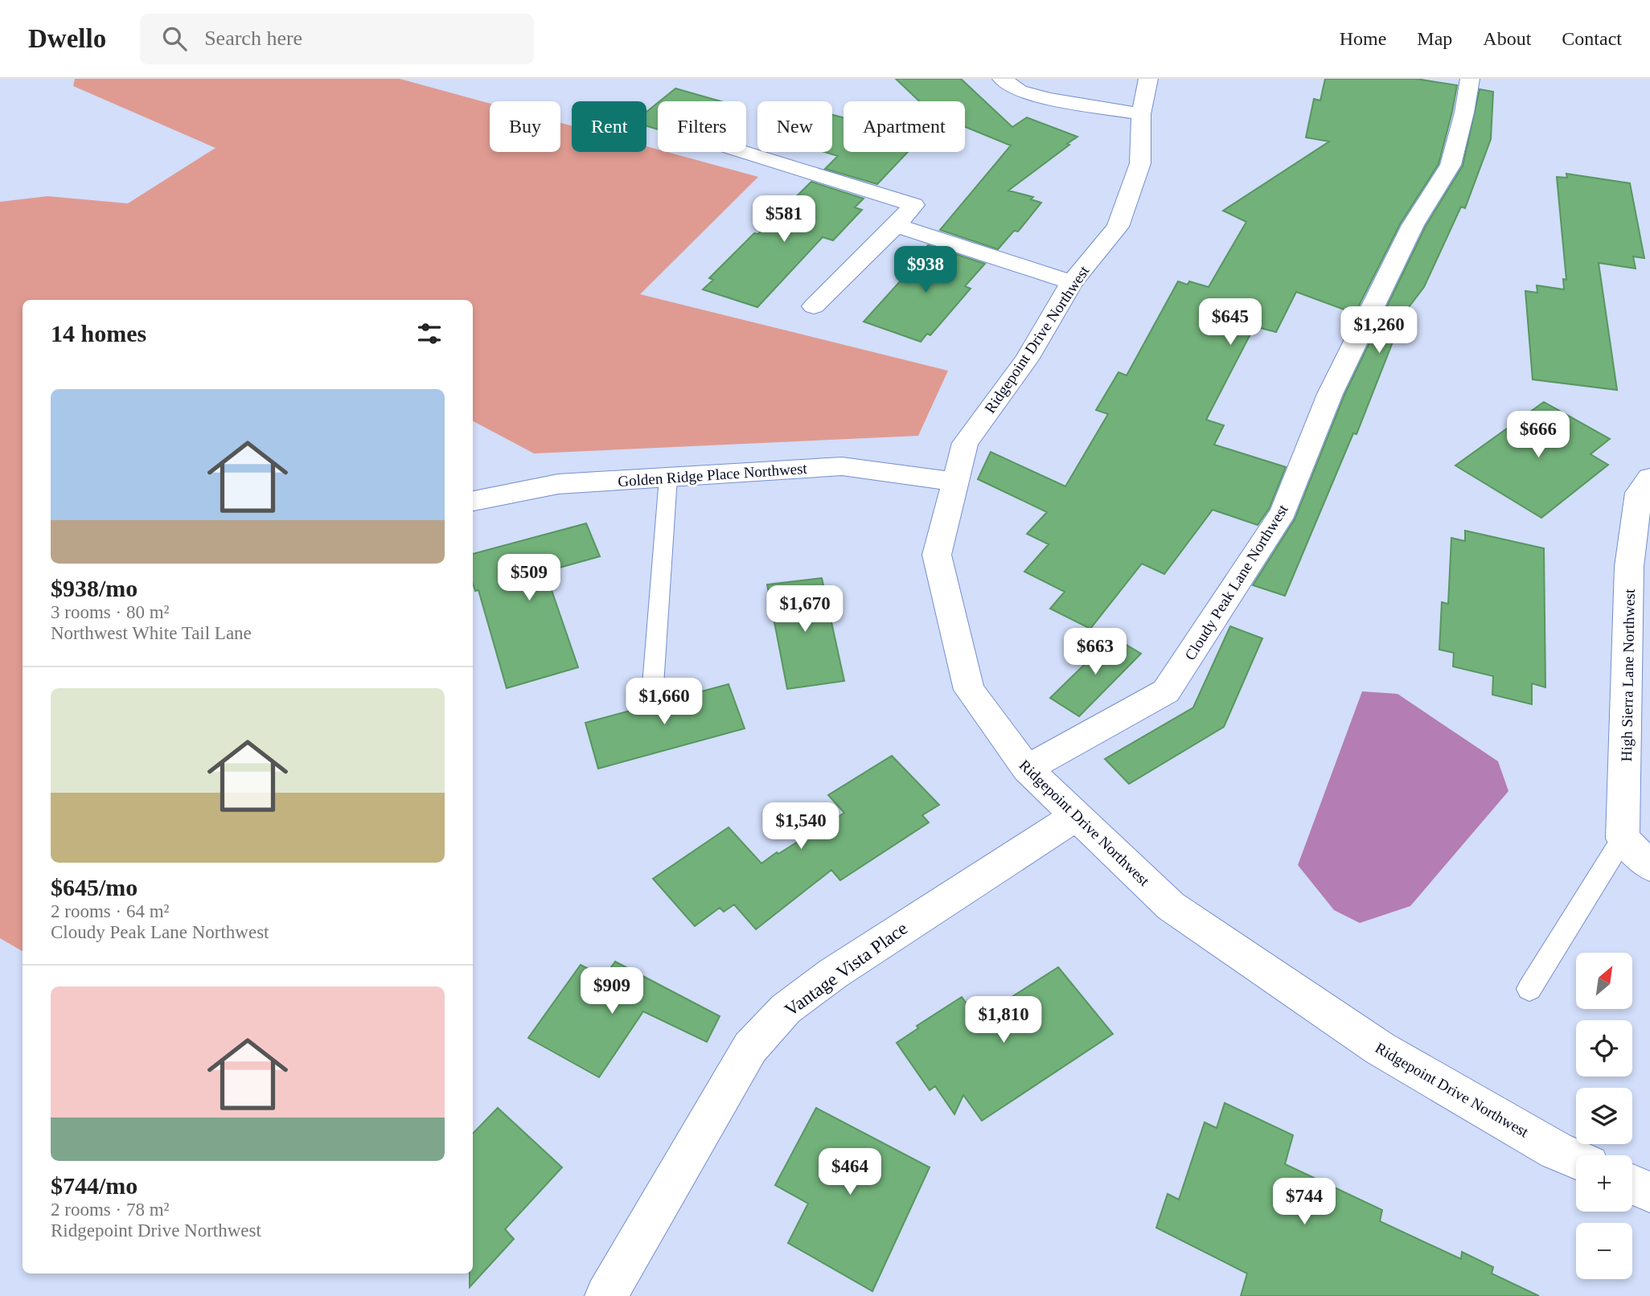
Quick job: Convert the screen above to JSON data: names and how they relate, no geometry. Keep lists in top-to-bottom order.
{
  "streets": {
    "street": [
      "Ridgepoint Drive Northwest",
      "Golden Ridge Place Northwest",
      "Cloudy Peak Lane Northwest",
      "High Sierra Lane Northwest",
      "Vantage Vista Place"
    ]
  },
  "crossings": [
    ["Ridgepoint Drive Northwest", "Golden Ridge Place Northwest"],
    ["Ridgepoint Drive Northwest", "Cloudy Peak Lane Northwest"],
    ["Ridgepoint Drive Northwest", "Vantage Vista Place"]
  ],
  "north": "top right",
  "page": {
    "header": "Dwello",
    "search": "Search here",
    "nav": [
      "Home",
      "Map",
      "About",
      "Contact"
    ],
    "chip": [
      "Buy",
      "Rent",
      "Filters",
      "New",
      "Apartment"
    ],
    "price": [
      "$581",
      "$938",
      "$645",
      "$1,260",
      "$666",
      "$509",
      "$1,670",
      "$663",
      "$1,660",
      "$1,540",
      "$909",
      "$1,810",
      "$464",
      "$744"
    ],
    "heading": "14 homes",
    "list": [
      {
        "name": "$938/mo",
        "note": "3 rooms · 80 m² · Northwest White Tail Lane"
      },
      {
        "name": "$645/mo",
        "note": "2 rooms · 64 m² · Cloudy Peak Lane Northwest"
      },
      {
        "name": "$744/mo",
        "note": "2 rooms · 78 m² · Ridgepoint Drive Northwest"
      }
    ],
    "map_buttons": ["+", "−"]
  }
}
